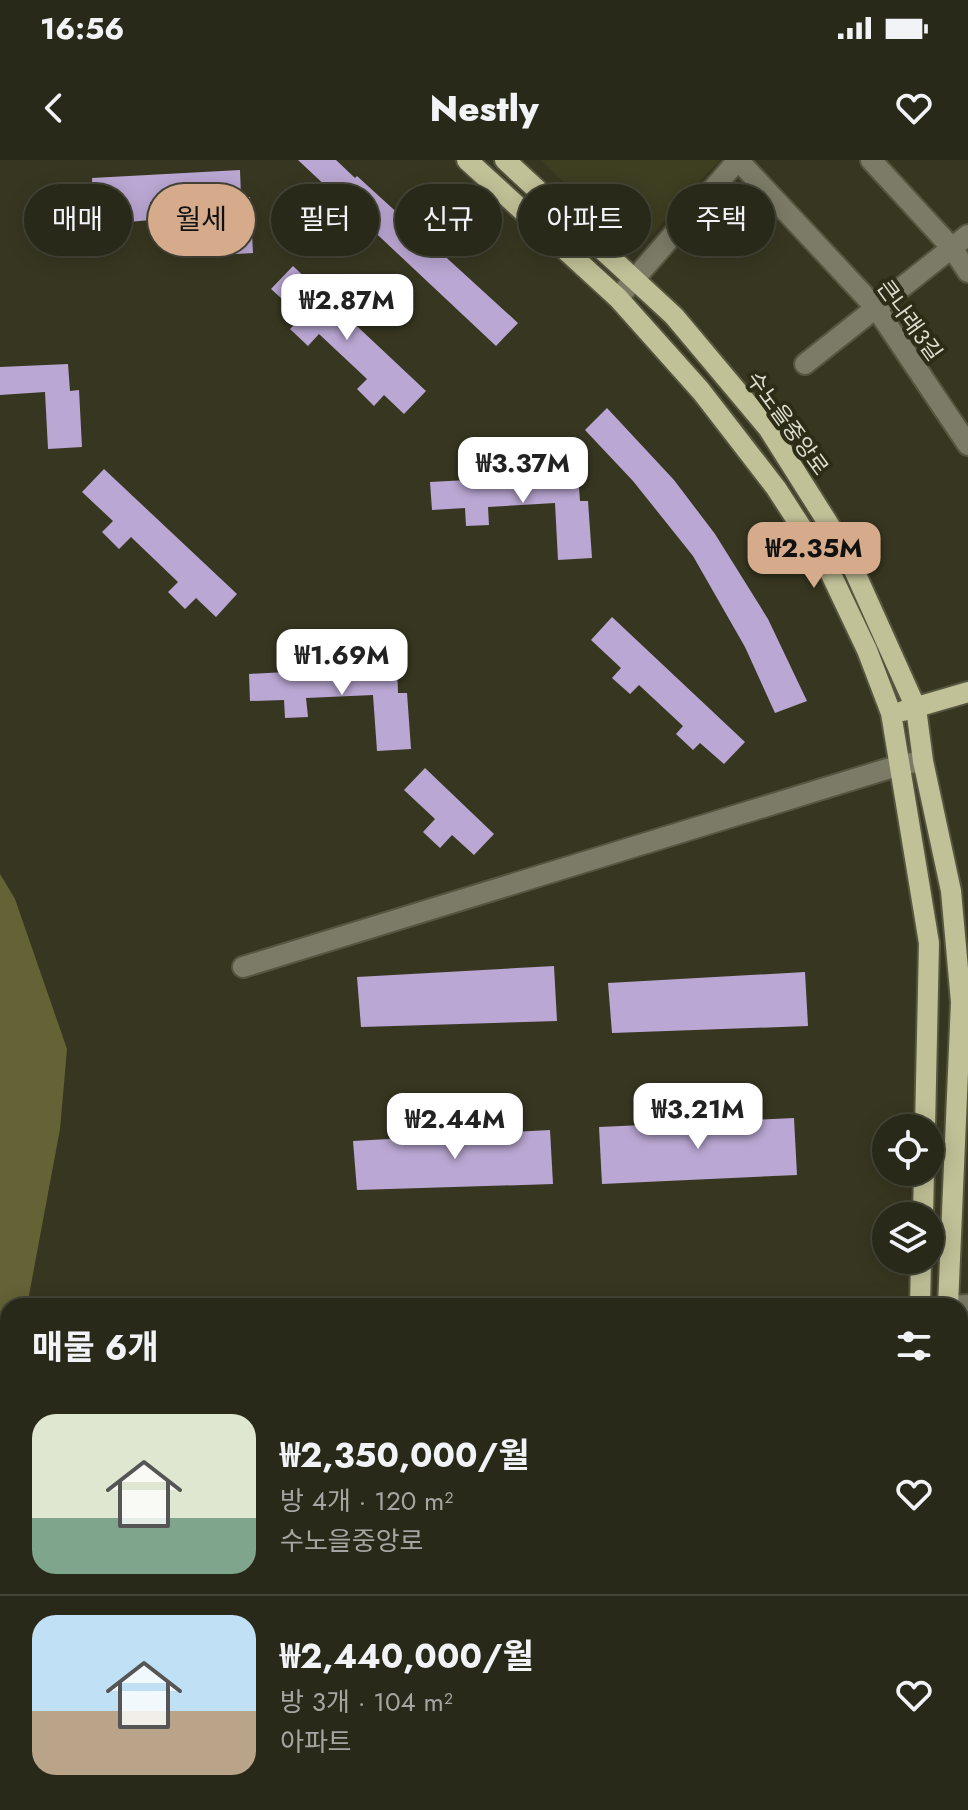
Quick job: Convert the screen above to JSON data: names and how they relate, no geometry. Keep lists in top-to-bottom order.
{
  "streets": {
    "main road": ["수노을중앙로"],
    "street": ["큰나래3길"]
  },
  "page": {
    "status": "16:56",
    "header": "Nestly",
    "chip": [
      "매매",
      "월세",
      "필터",
      "신규",
      "아파트",
      "주택"
    ],
    "price": [
      "₩2.87M",
      "₩3.37M",
      "₩2.35M",
      "₩1.69M",
      "₩3.21M",
      "₩2.44M"
    ],
    "heading": "매물 6개",
    "list": [
      {
        "name": "₩2,350,000/월",
        "note": "방 4개 · 120 m² · 수노을중앙로"
      },
      {
        "name": "₩2,440,000/월",
        "note": "방 3개 · 104 m² · 아파트"
      }
    ]
  }
}
